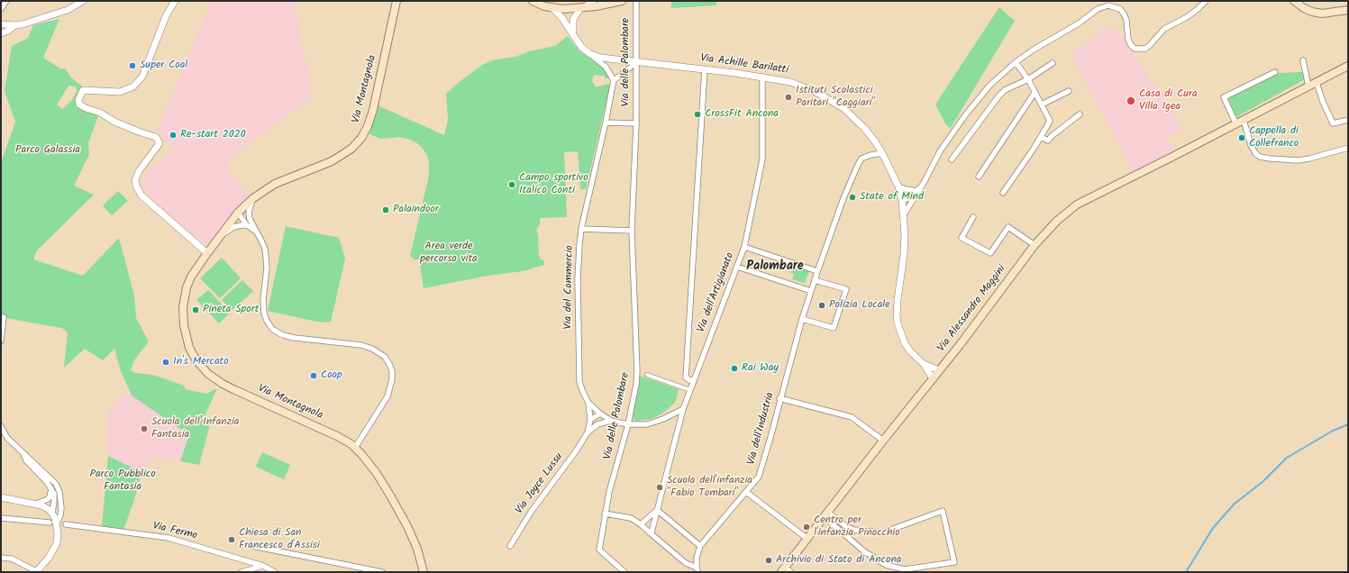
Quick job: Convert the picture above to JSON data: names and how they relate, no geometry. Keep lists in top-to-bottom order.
{
  "streets": {
    "main road": ["Via Montagnola", "Via Alessandro Maggini"],
    "street": [
      "Via delle Palombare",
      "Via Achille Barilatti",
      "Via del Commercio",
      "Via dell'Artigianato",
      "Via dell'Industria",
      "Via Joyce Lussu",
      "Via Fermo"
    ]
  },
  "crossings": [
    ["Via delle Palombare", "Via Achille Barilatti"],
    ["Via delle Palombare", "Via del Commercio"],
    ["Via Achille Barilatti", "Via dell'Artigianato"],
    ["Via Achille Barilatti", "Via Alessandro Maggini"],
    ["Via Achille Barilatti", "Via dell'Industria"],
    ["Via del Commercio", "Via dell'Artigianato"],
    ["Via del Commercio", "Via Joyce Lussu"]
  ],
  "districts": ["Palombare"],
  "parks": ["Parco Galassia", "Area verde percorso vita", "Parco Pubblico Fantasia"],
  "places": [
    "Super Coal",
    "Istituti Scolastici Paritari \"Caggiari\"",
    "Casa di Cura Villa Igea",
    "CrossFit Ancona",
    "Re-start 2020",
    "Cappella di Collefranco",
    "Campo sportivo Italico Conti",
    "State of Mind",
    "Palaindoor",
    "Polizia Locale",
    "Pineta Sport",
    "In's Mercato",
    "Rai Way",
    "Coop",
    "Scuola dell’Infanzia Fantasia",
    "Scuola dell'infanzia \"Fabio Tombari\"",
    "Centro per l'infanzia Pinocchio",
    "Chiesa di San Francesco d'Assisi",
    "Archivio di Stato di Ancona"
  ]
}
